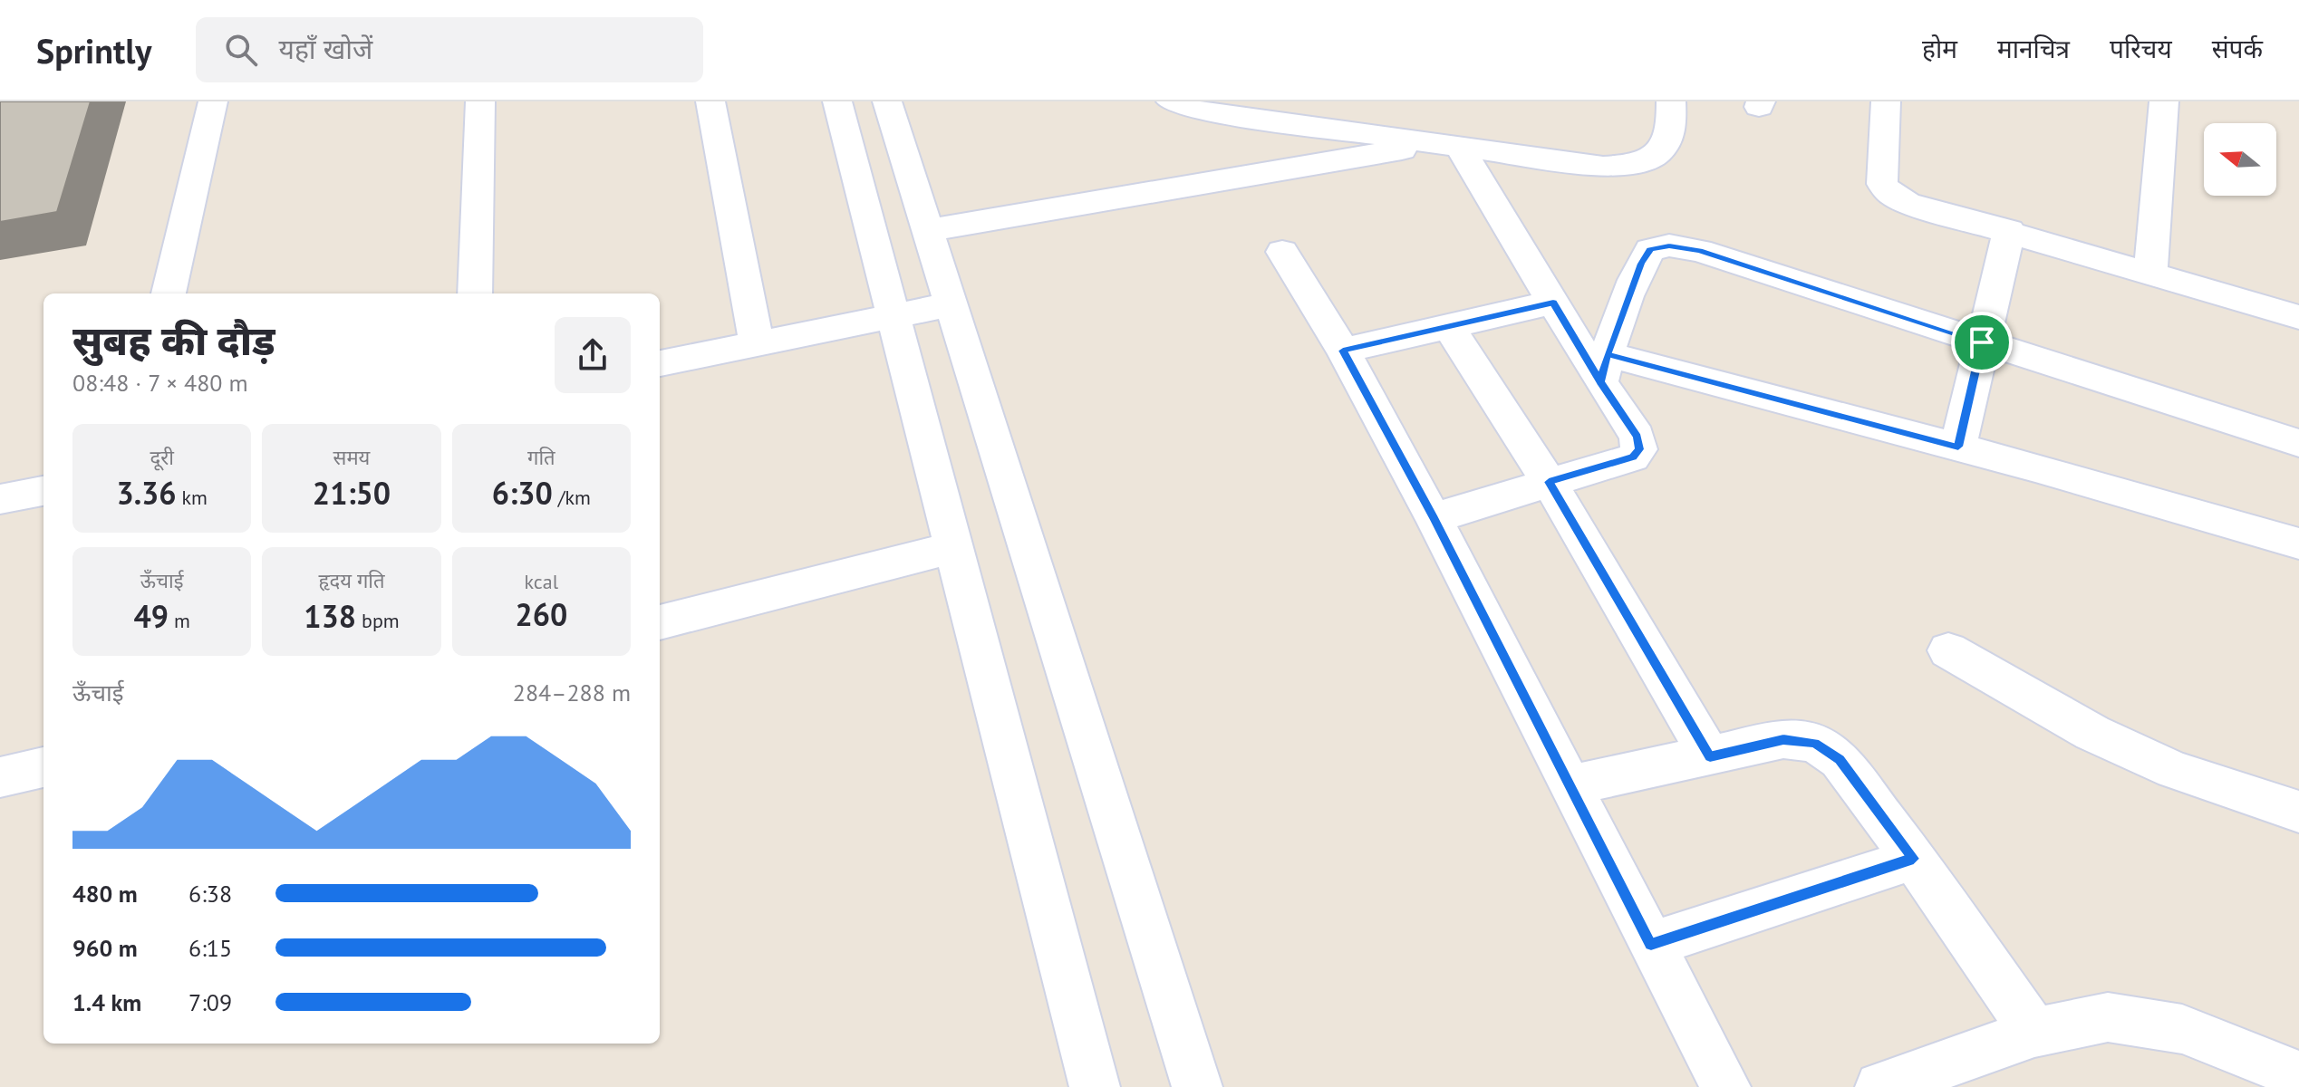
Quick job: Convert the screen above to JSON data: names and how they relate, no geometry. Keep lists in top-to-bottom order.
{
  "north": "left",
  "page": {
    "header": "Sprintly",
    "search": "यहाँ खोजें",
    "nav": [
      "होम",
      "मानचित्र",
      "परिचय",
      "संपर्क"
    ],
    "heading": ["सुबह की दौड़", "08:48 · 7 × 480 m"],
    "stats": [
      ["दूरी", "3.36 km"],
      ["समय", "21:50"],
      ["गति", "6:30 /km"],
      ["ऊँचाई", "49 m"],
      ["हृदय गति", "138 bpm"],
      ["kcal", "260"]
    ],
    "chart": ["ऊँचाई", "284–288 m"],
    "list": [
      {
        "name": "480 m",
        "note": "6:38"
      },
      {
        "name": "960 m",
        "note": "6:15"
      },
      {
        "name": "1.4 km",
        "note": "7:09"
      }
    ]
  }
}
